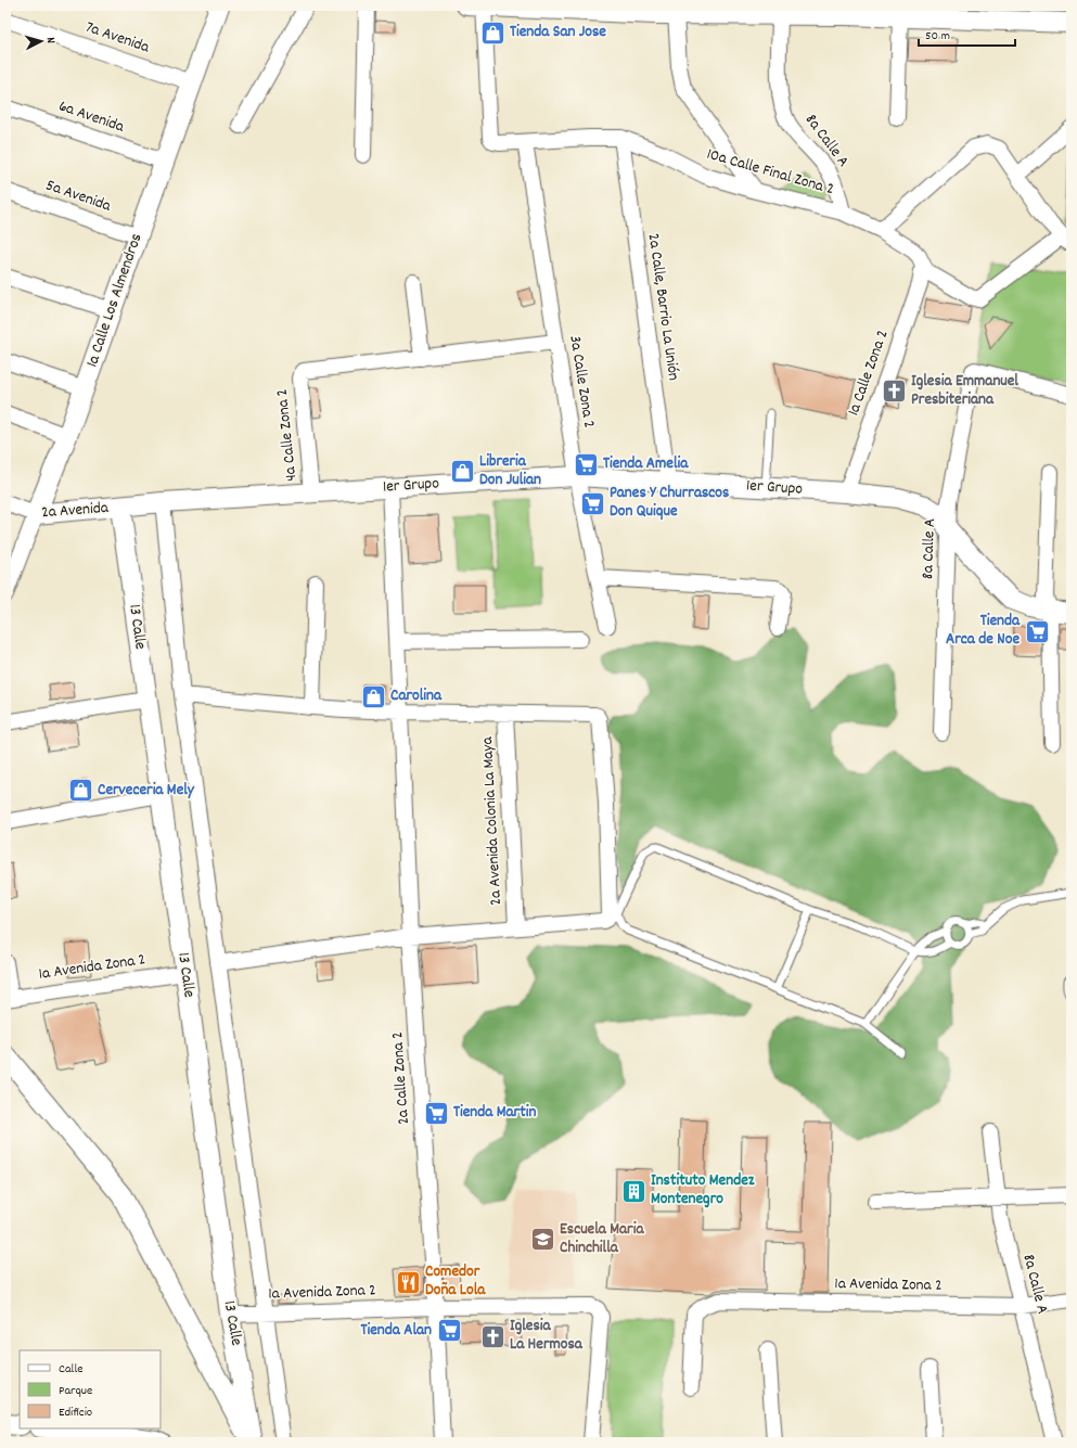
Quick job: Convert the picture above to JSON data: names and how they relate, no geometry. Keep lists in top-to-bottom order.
{
  "streets": {
    "street": [
      "7a Avenida",
      "6a Avenida",
      "8a Calle A",
      "10a Calle Final Zona 2",
      "5a Avenida",
      "1a Calle Los Almendros",
      "2a Calle, Barrio La Unión",
      "1a Calle Zona 2",
      "3a Calle Zona 2",
      "4a Calle Zona 2",
      "1er Grupo",
      "2a Avenida",
      "13 Calle",
      "2a Avenida Colonia La Maya",
      "1a Avenida Zona 2",
      "2a Calle Zona 2"
    ]
  },
  "crossings": [
    ["7a Avenida", "1a Calle Los Almendros"],
    ["6a Avenida", "1a Calle Los Almendros"],
    ["8a Calle A", "10a Calle Final Zona 2"],
    ["8a Calle A", "1er Grupo"],
    ["8a Calle A", "1a Avenida Zona 2"],
    ["10a Calle Final Zona 2", "2a Calle, Barrio La Unión"],
    ["10a Calle Final Zona 2", "1a Calle Zona 2"],
    ["10a Calle Final Zona 2", "3a Calle Zona 2"],
    ["5a Avenida", "1a Calle Los Almendros"],
    ["1a Calle Los Almendros", "2a Avenida"],
    ["2a Calle, Barrio La Unión", "1er Grupo"],
    ["1a Calle Zona 2", "1er Grupo"],
    ["3a Calle Zona 2", "1er Grupo"],
    ["4a Calle Zona 2", "1er Grupo"],
    ["1er Grupo", "2a Avenida"],
    ["1er Grupo", "13 Calle"],
    ["1er Grupo", "2a Calle Zona 2"],
    ["2a Avenida", "13 Calle"],
    ["13 Calle", "1a Avenida Zona 2"],
    ["1a Avenida Zona 2", "2a Calle Zona 2"]
  ],
  "places": {
    "shop": [
      "Tienda San Jose",
      "Libreria Don Julian",
      "Carolina",
      "Cerveceria Mely"
    ],
    "church": ["Iglesia Emmanuel Presbiteriana", "Iglesia La Hermosa"],
    "supermarket": [
      "Tienda Amelia",
      "Panes Y Churrascos Don Quique",
      "Tienda Arca de Noe",
      "Tienda Martin",
      "Tienda Alan"
    ],
    "building": ["Instituto Mendez Montenegro"],
    "school or university": ["Escuela Maria Chinchilla"],
    "restaurant": ["Comedor Doña Lola"]
  },
  "legend": ["Calle", "Parque", "Edificio"],
  "scale_bar": "50 m",
  "north": "right"
}
